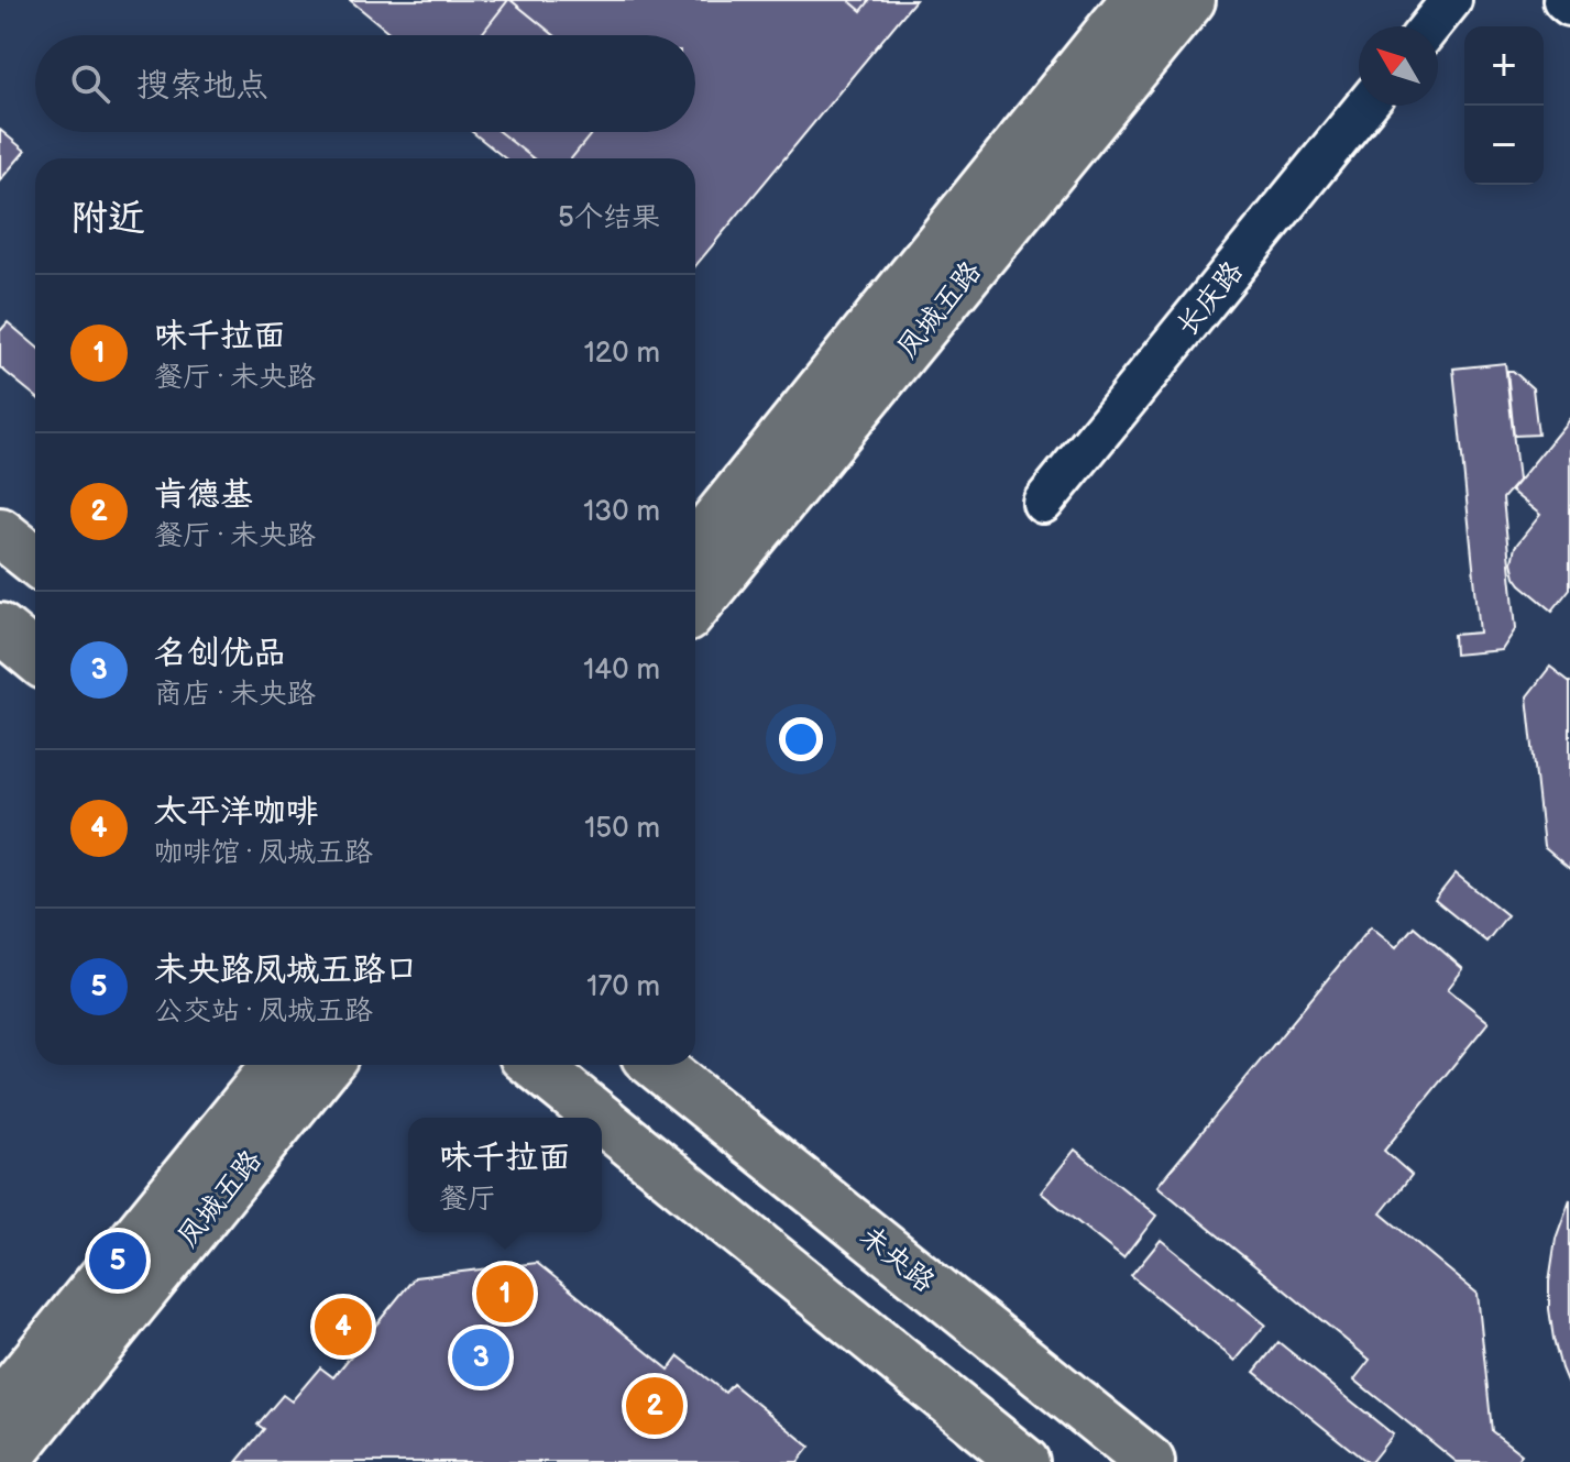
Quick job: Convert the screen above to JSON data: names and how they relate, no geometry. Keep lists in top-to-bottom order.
{
  "streets": {
    "main road": ["凤城五路", "未央路"],
    "street": ["长庆路"]
  },
  "north": "top left",
  "page": {
    "map_buttons": ["+", "−"],
    "search": "搜索地点",
    "heading": ["附近", "5个结果"],
    "list": [
      {
        "mark": "1",
        "name": "味千拉面",
        "note": "餐厅 · 未央路",
        "value": "120 m"
      },
      {
        "mark": "2",
        "name": "肯德基",
        "note": "餐厅 · 未央路",
        "value": "130 m"
      },
      {
        "mark": "3",
        "name": "名创优品",
        "note": "商店 · 未央路",
        "value": "140 m"
      },
      {
        "mark": "4",
        "name": "太平洋咖啡",
        "note": "咖啡馆 · 凤城五路",
        "value": "150 m"
      },
      {
        "mark": "5",
        "name": "未央路凤城五路口",
        "note": "公交站 · 凤城五路",
        "value": "170 m"
      }
    ],
    "popup": ["味千拉面", "餐厅"],
    "pins": [
      "5",
      "1",
      "4",
      "3",
      "2"
    ]
  }
}
